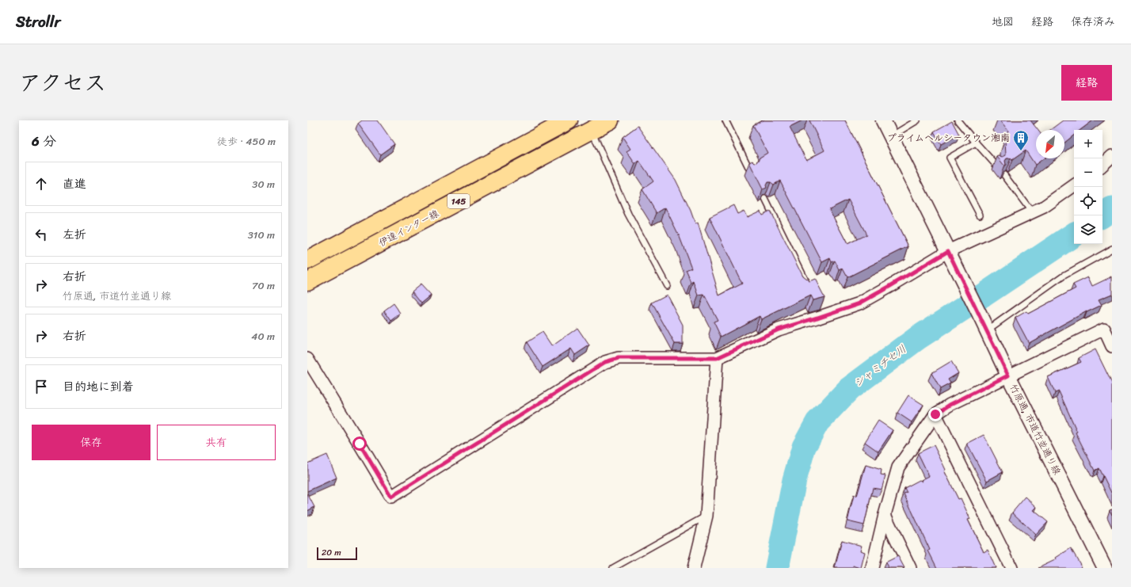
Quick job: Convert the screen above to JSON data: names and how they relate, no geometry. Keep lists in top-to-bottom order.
{
  "streets": {
    "main road": ["145", "伊達インター線"],
    "street": ["竹原通, 市道竹並通り線"]
  },
  "water": ["シャミチセ川"],
  "places": {
    "building": ["プライムヘルシータウン湘南"]
  },
  "scale_bar": "20 m",
  "north": "bottom left",
  "page": {
    "header": "Strollr",
    "nav": ["地図", "経路", "保存済み"],
    "title": "アクセス",
    "buttons": [
      "経路",
      ["保存", "共有"]
    ],
    "heading": ["6 分", "徒歩 · 450 m"],
    "map_buttons": ["+", "−"],
    "list": [
      ["直進", "30 m"],
      ["左折", "310 m"],
      ["右折", "竹原通, 市道竹並通り線", "70 m"],
      ["右折", "40 m"],
      "目的地に到着"
    ],
    "scale": "20 m"
  }
}
